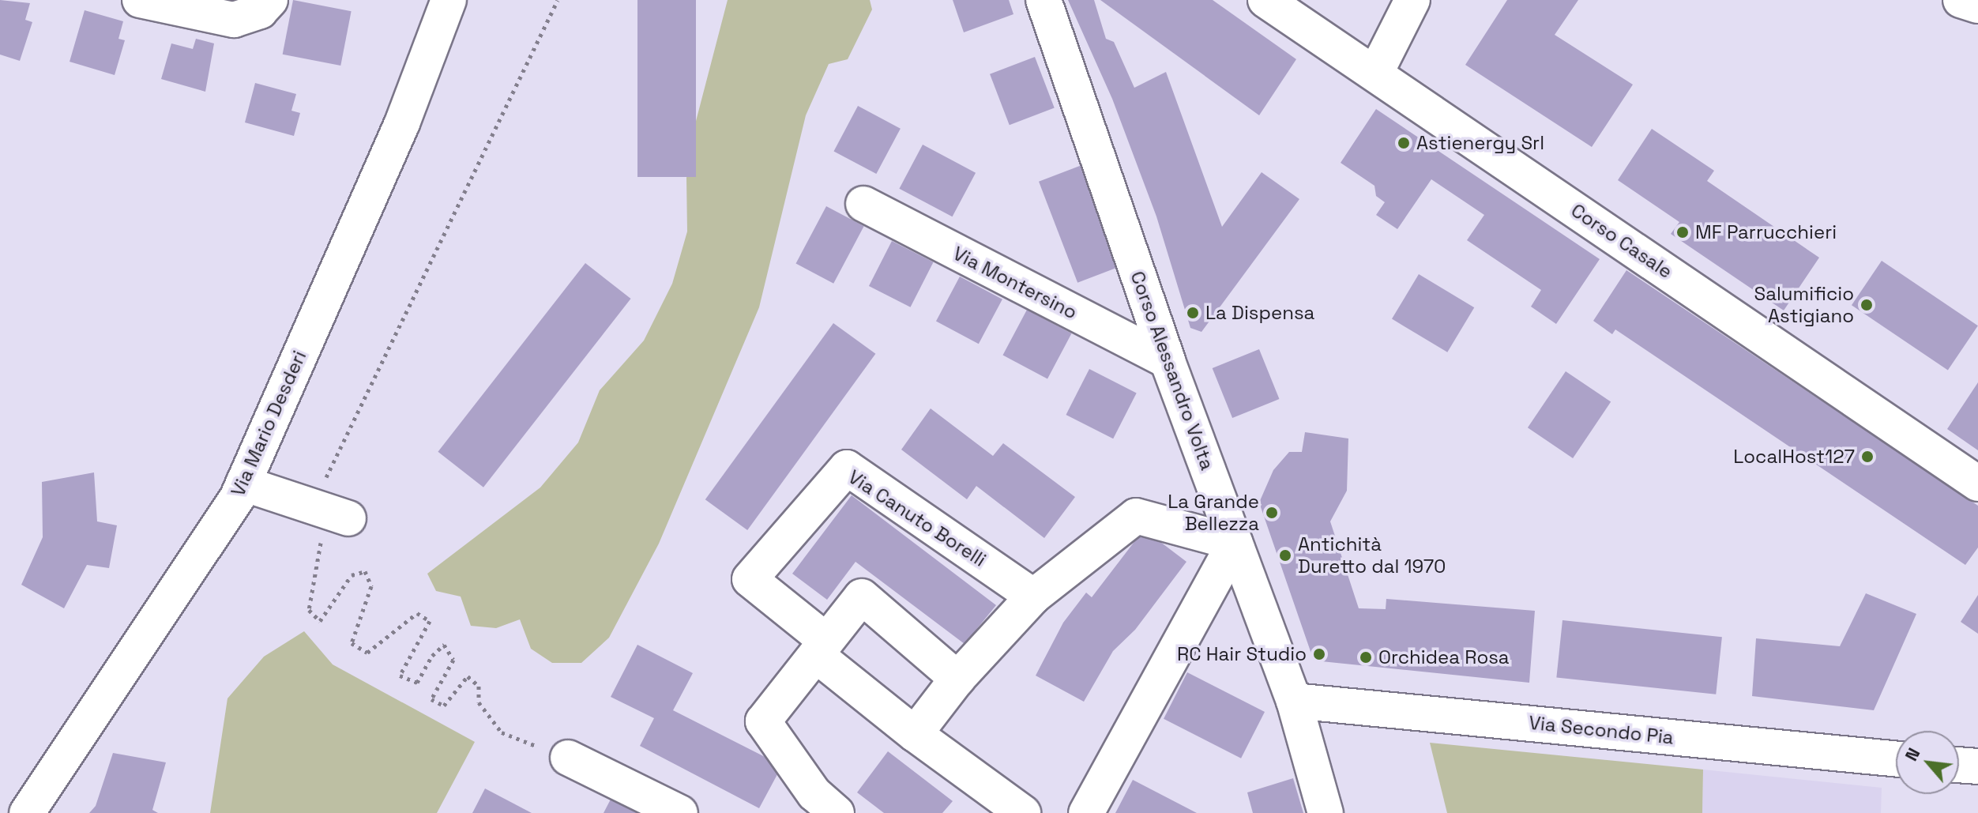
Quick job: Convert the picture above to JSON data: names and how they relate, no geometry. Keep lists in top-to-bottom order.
{
  "streets": {
    "street": [
      "Corso Casale",
      "Via Montersino",
      "Corso Alessandro Volta",
      "Via Mario Desderi",
      "Via Canuto Borelli",
      "Via Secondo Pia"
    ]
  },
  "crossings": [
    ["Via Montersino", "Corso Alessandro Volta"],
    ["Corso Alessandro Volta", "Via Secondo Pia"]
  ],
  "places": [
    "Astienergy Srl",
    "MF Parrucchieri",
    "Salumificio Astigiano",
    "La Dispensa",
    "LocalHost127",
    "La Grande Bellezza",
    "Antichità Duretto dal 1970",
    "RC Hair Studio",
    "Orchidea Rosa"
  ],
  "north": "top left"
}
